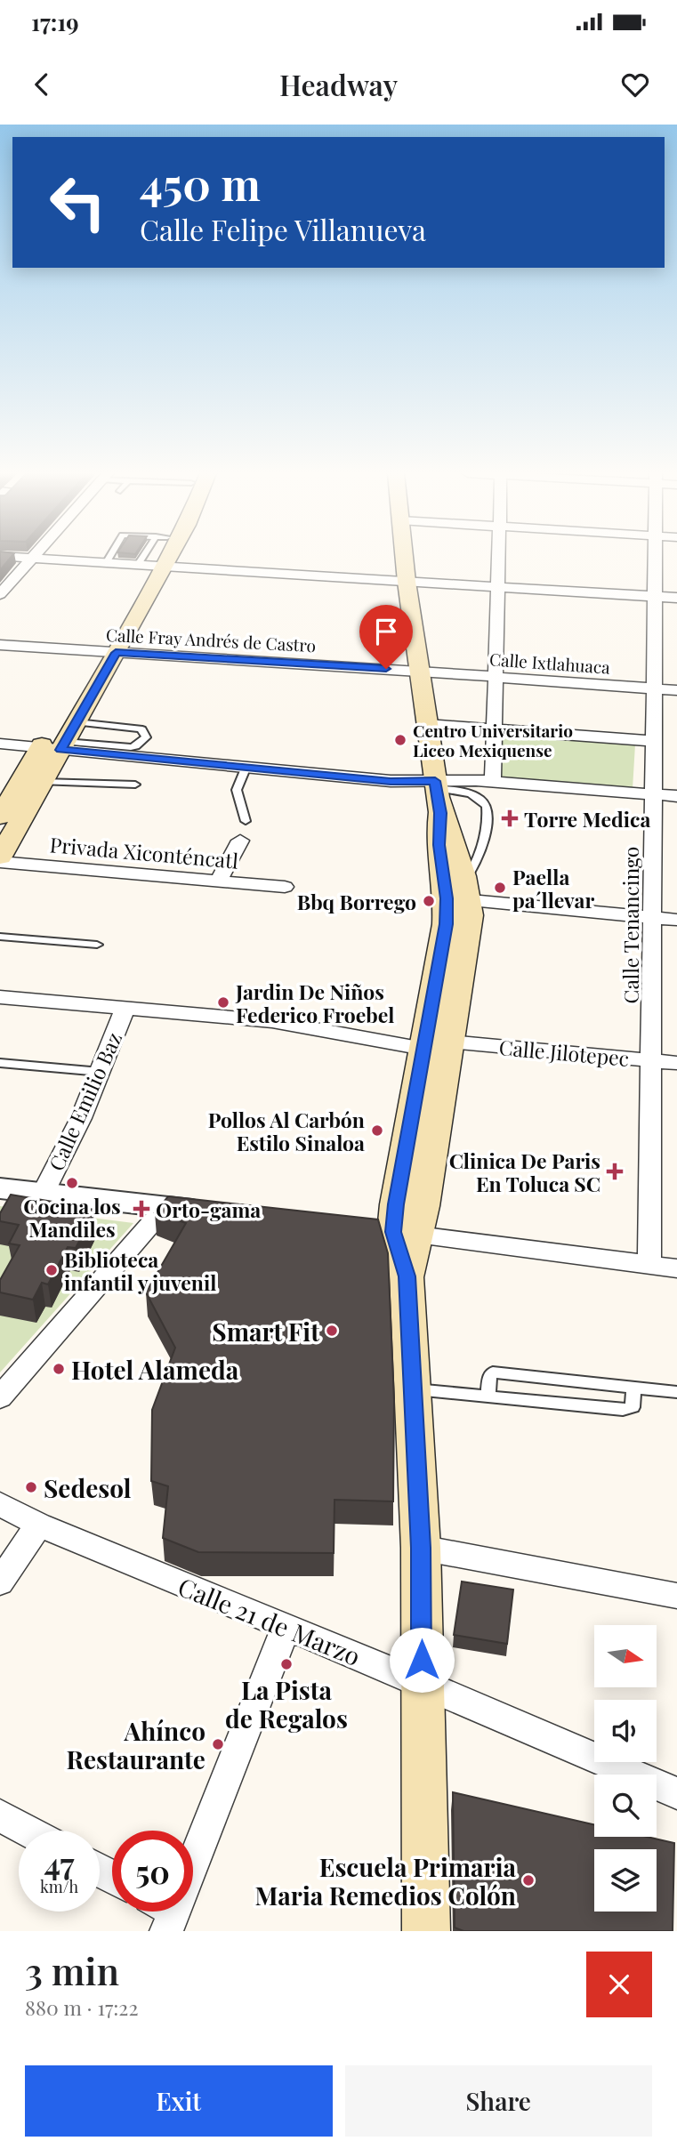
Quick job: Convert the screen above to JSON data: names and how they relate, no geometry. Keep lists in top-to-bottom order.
{
  "streets": {
    "street": [
      "Calle Fray Andrés de Castro",
      "Calle Ixtlahuaca",
      "Privada Xiconténcatl",
      "Calle Tenancingo",
      "Calle Jilotepec",
      "Calle Emilio Baz",
      "Calle 21 de Marzo"
    ]
  },
  "crossings": [
    ["Calle Fray Andrés de Castro", "Calle Ixtlahuaca"],
    ["Calle Ixtlahuaca", "Calle Tenancingo"],
    ["Calle Tenancingo", "Calle Jilotepec"],
    ["Calle Jilotepec", "Calle Emilio Baz"]
  ],
  "places": {
    "other": [
      "Centro Universitario Liceo Mexiquense",
      "Paella pa´llevar",
      "Bbq Borrego",
      "Jardin De Niños Federico Froebel",
      "Pollos Al Carbón Estilo Sinaloa",
      "Cocina los Mandiles",
      "Biblioteca infantil y juvenil",
      "Smart Fit",
      "Hotel Alameda",
      "Sedesol",
      "La Pista de Regalos",
      "Ahínco Restaurante",
      "Escuela Primaria Maria Remedios Colón"
    ],
    "health": ["Torre Medica", "Clinica De Paris En Toluca SC", "Orto-gama"]
  },
  "north": "right",
  "page": {
    "status": "17:19",
    "header": "Headway",
    "turn": ["450 m", "Calle Felipe Villanueva"],
    "speed": "47 km/h",
    "limit": "50",
    "heading": ["3 min", "880 m · 17:22"],
    "buttons": ["Exit", "Share"]
  }
}
